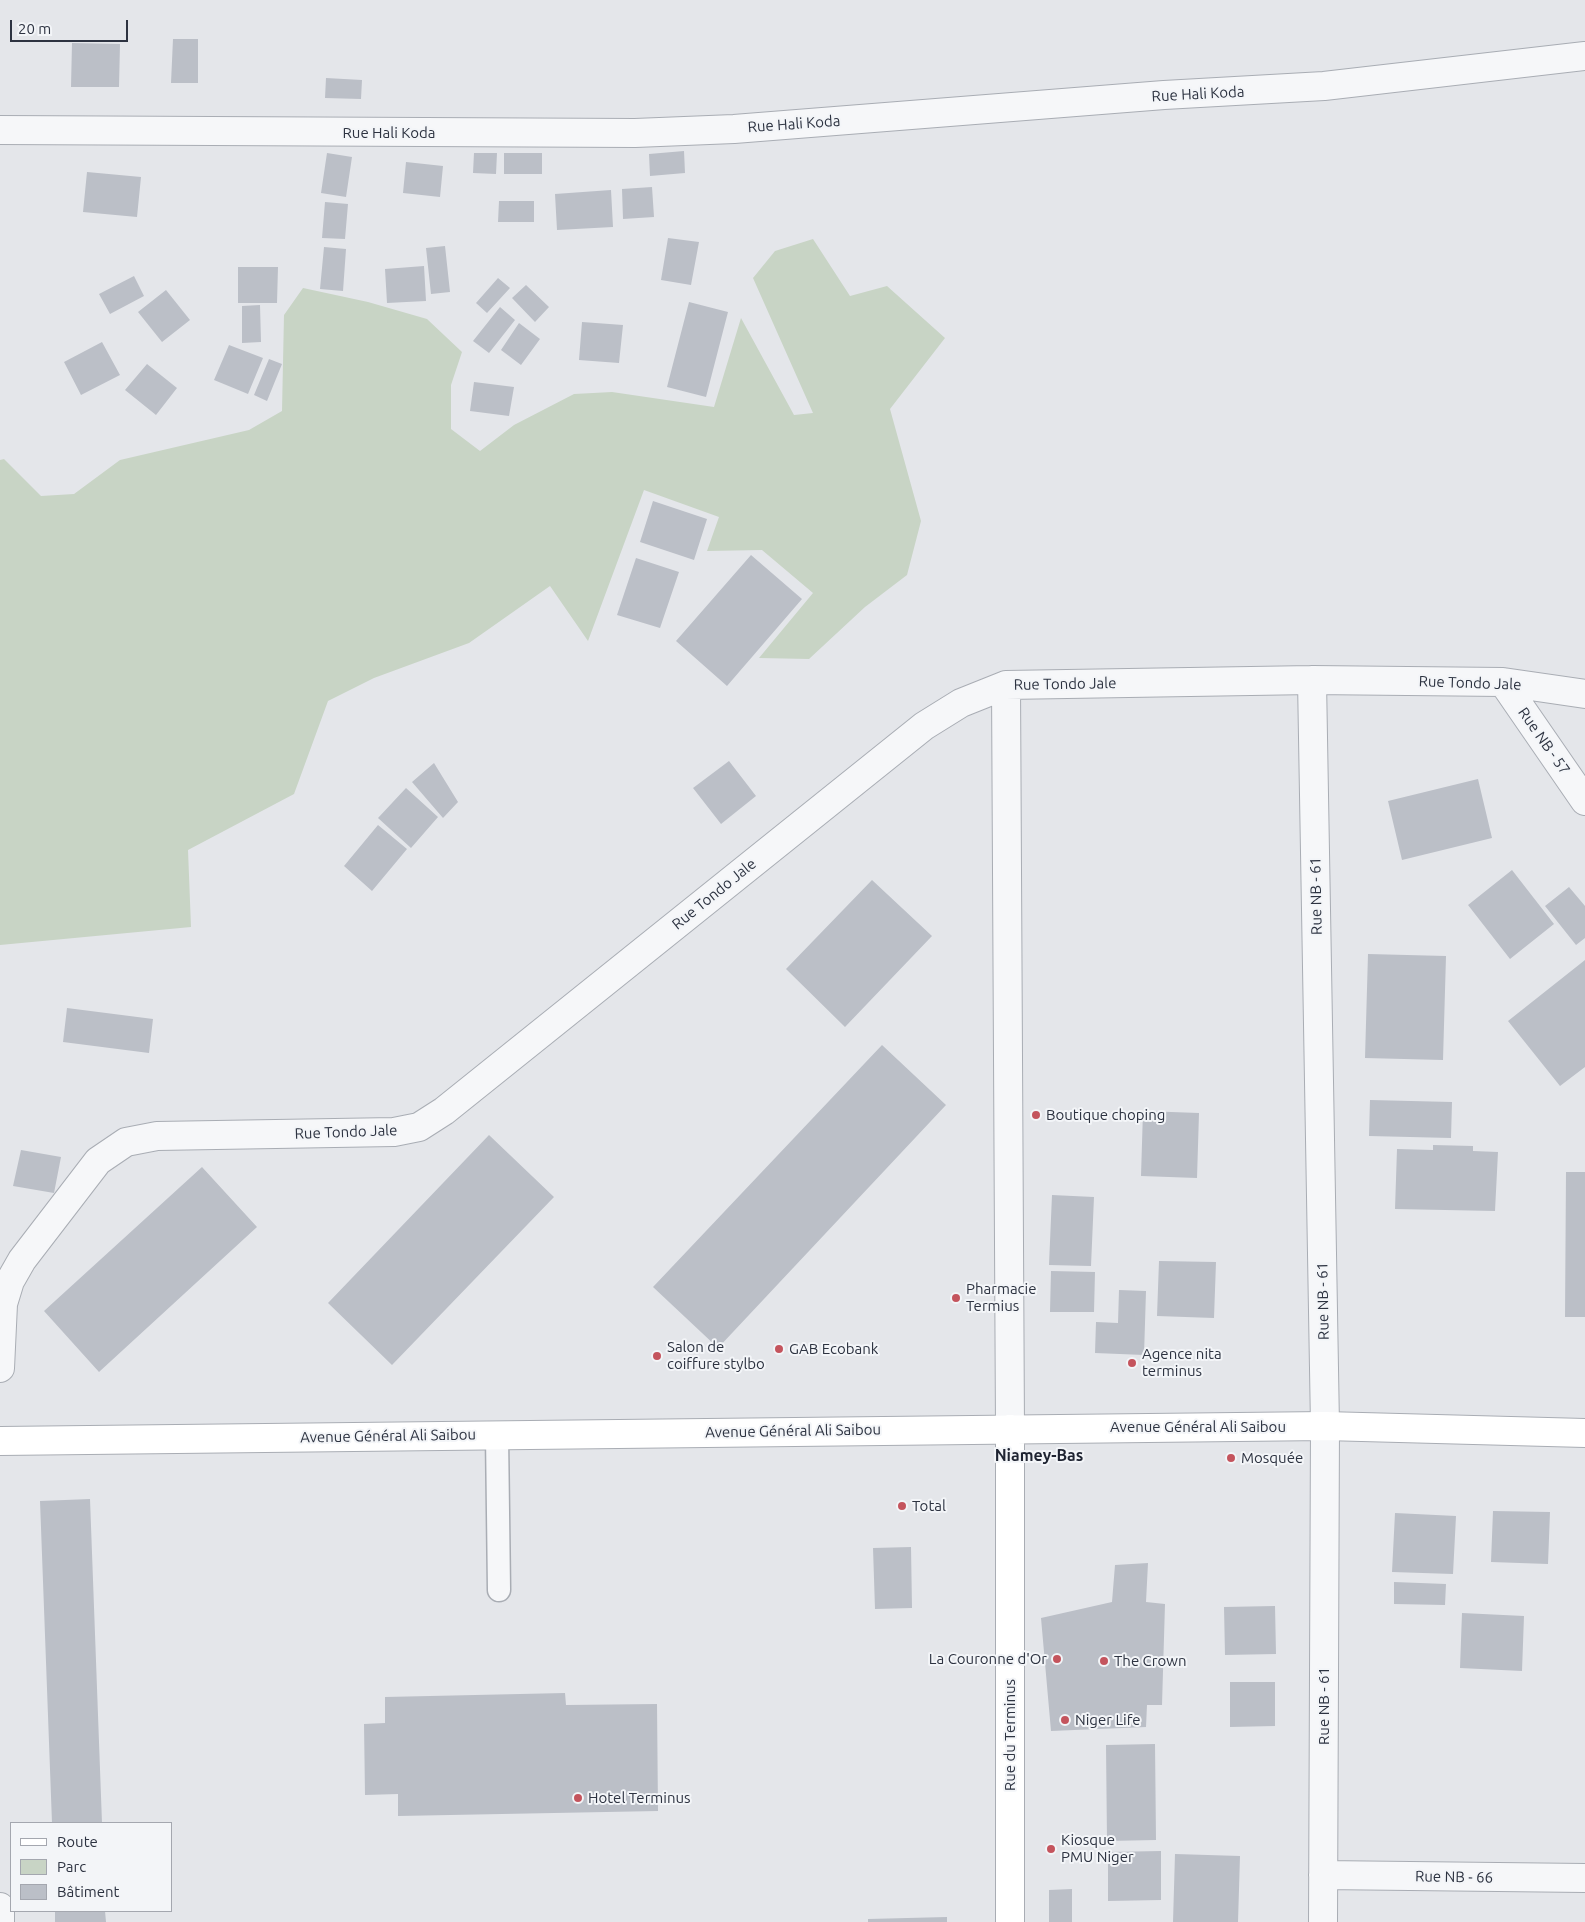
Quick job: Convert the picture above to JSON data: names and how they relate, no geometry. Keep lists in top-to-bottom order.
{
  "streets": {
    "street": [
      "Rue Hali Koda",
      "Rue Tondo Jale",
      "Rue NB - 57",
      "Rue NB - 61",
      "Avenue Général Ali Saibou",
      "Rue du Terminus",
      "Rue NB - 66"
    ]
  },
  "crossings": [
    ["Rue Tondo Jale", "Rue NB - 57"],
    ["Rue Tondo Jale", "Rue NB - 61"],
    ["Rue NB - 61", "Avenue Général Ali Saibou"],
    ["Rue NB - 61", "Rue NB - 66"],
    ["Avenue Général Ali Saibou", "Rue du Terminus"]
  ],
  "districts": ["Niamey-Bas"],
  "places": [
    "Boutique choping",
    "Pharmacie Termius",
    "GAB Ecobank",
    "Salon de coiffure stylbo",
    "Agence nita terminus",
    "Mosquée",
    "Total",
    "La Couronne d'Or",
    "The Crown",
    "Niger Life",
    "Hotel Terminus",
    "Kiosque PMU Niger"
  ],
  "legend": ["Route", "Parc", "Bâtiment"],
  "scale_bar": "20 m"
}
